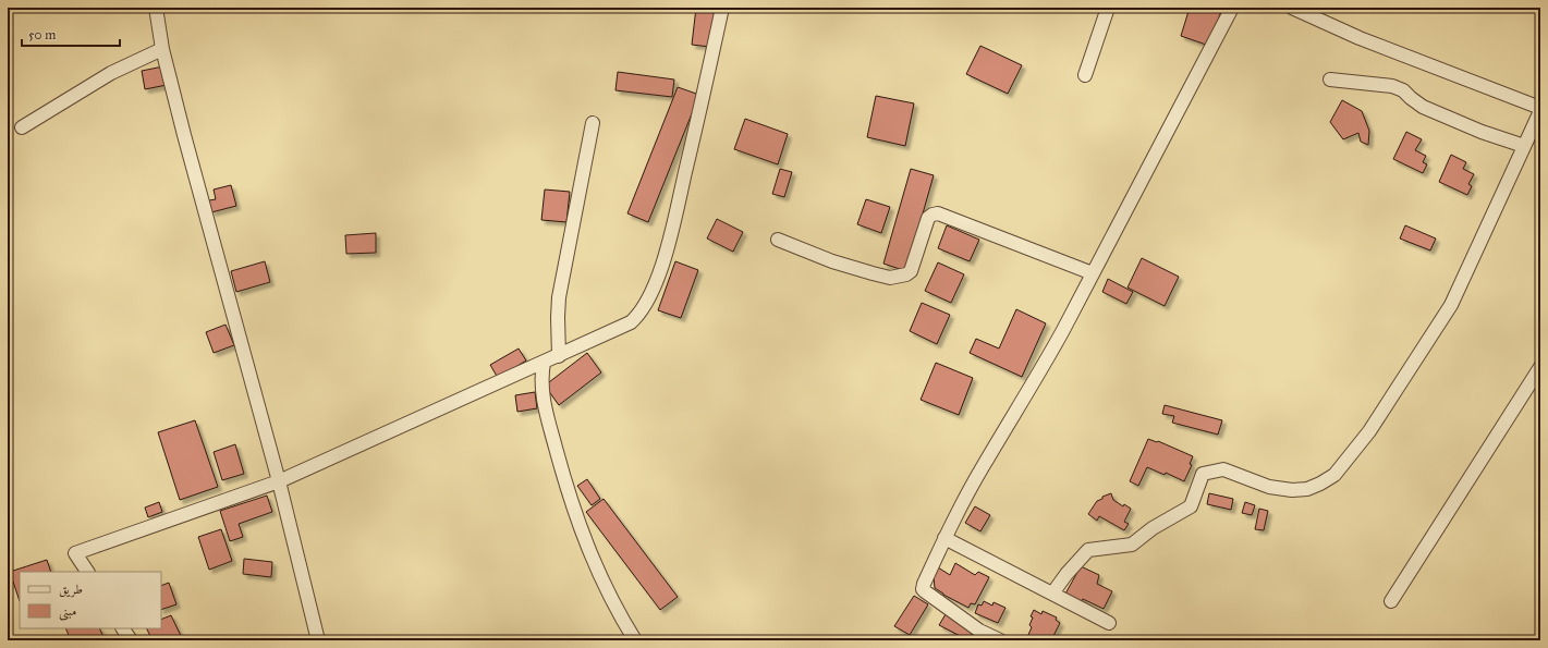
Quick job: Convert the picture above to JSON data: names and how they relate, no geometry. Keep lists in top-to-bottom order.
{
  "legend": ["طريق", "مبنى"],
  "scale_bar": "50 m"
}
